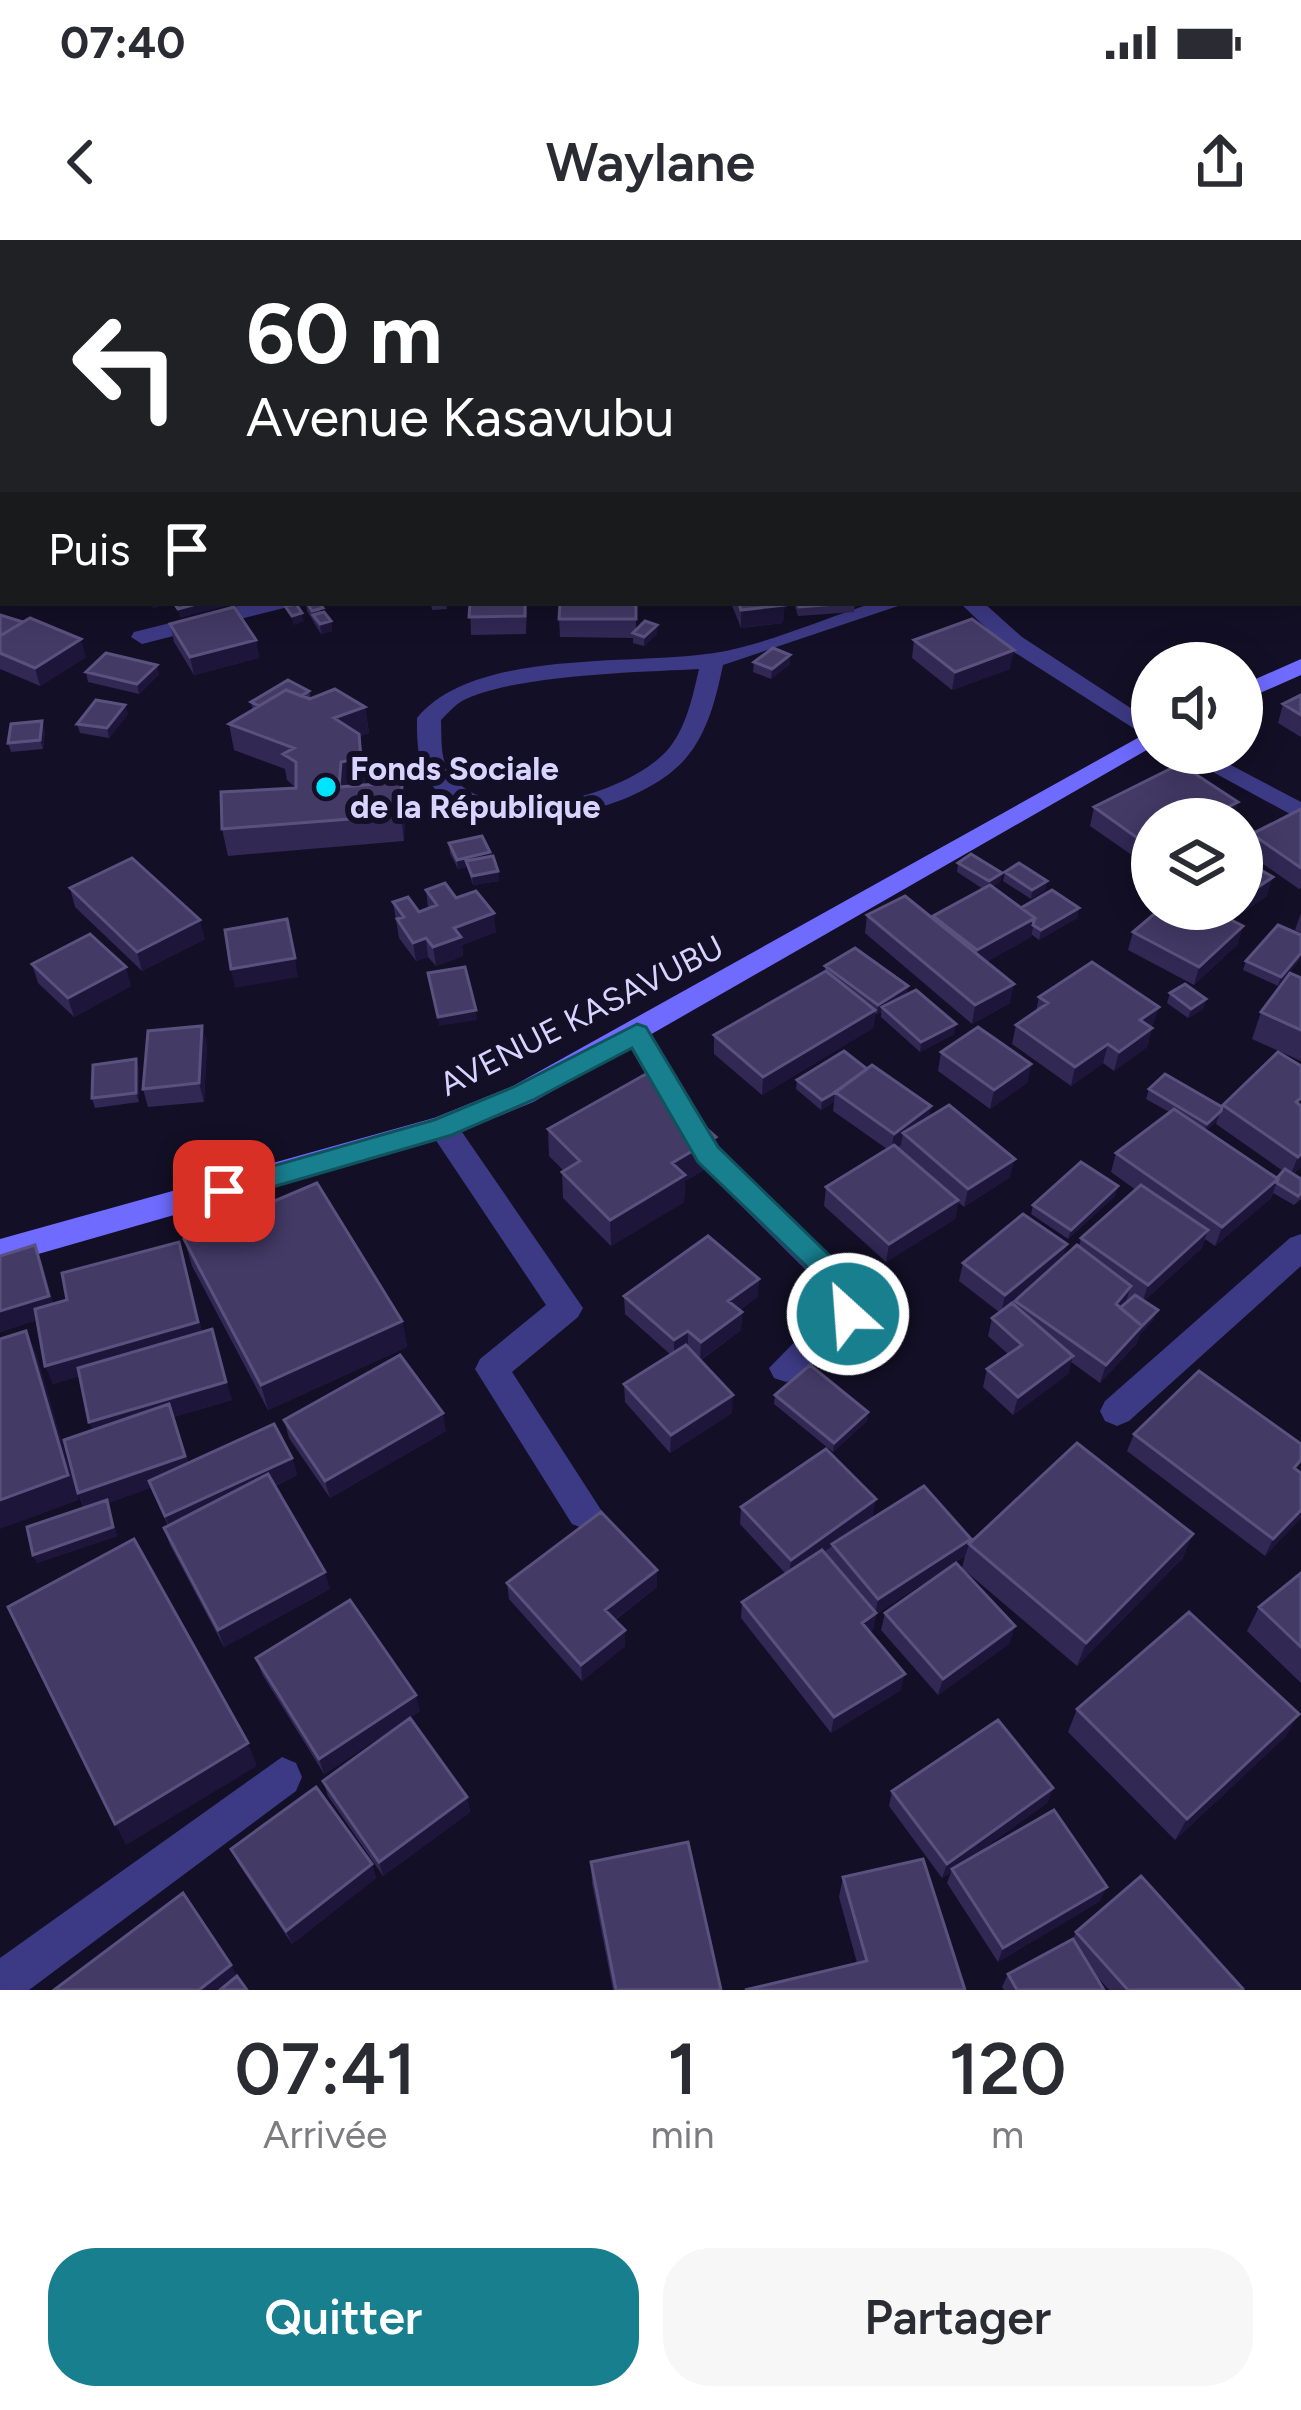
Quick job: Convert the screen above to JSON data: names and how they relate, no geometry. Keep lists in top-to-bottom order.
{
  "streets": {
    "street": ["AVENUE KASAVUBU"]
  },
  "places": ["Fonds Sociale de la République"],
  "page": {
    "status": "07:40",
    "header": "Waylane",
    "turn": ["60 m", "Avenue Kasavubu"],
    "then": "Puis",
    "eta": [
      "07:41",
      "Arrivée",
      "1",
      "min",
      "120",
      "m"
    ],
    "buttons": ["Quitter", "Partager"]
  }
}
